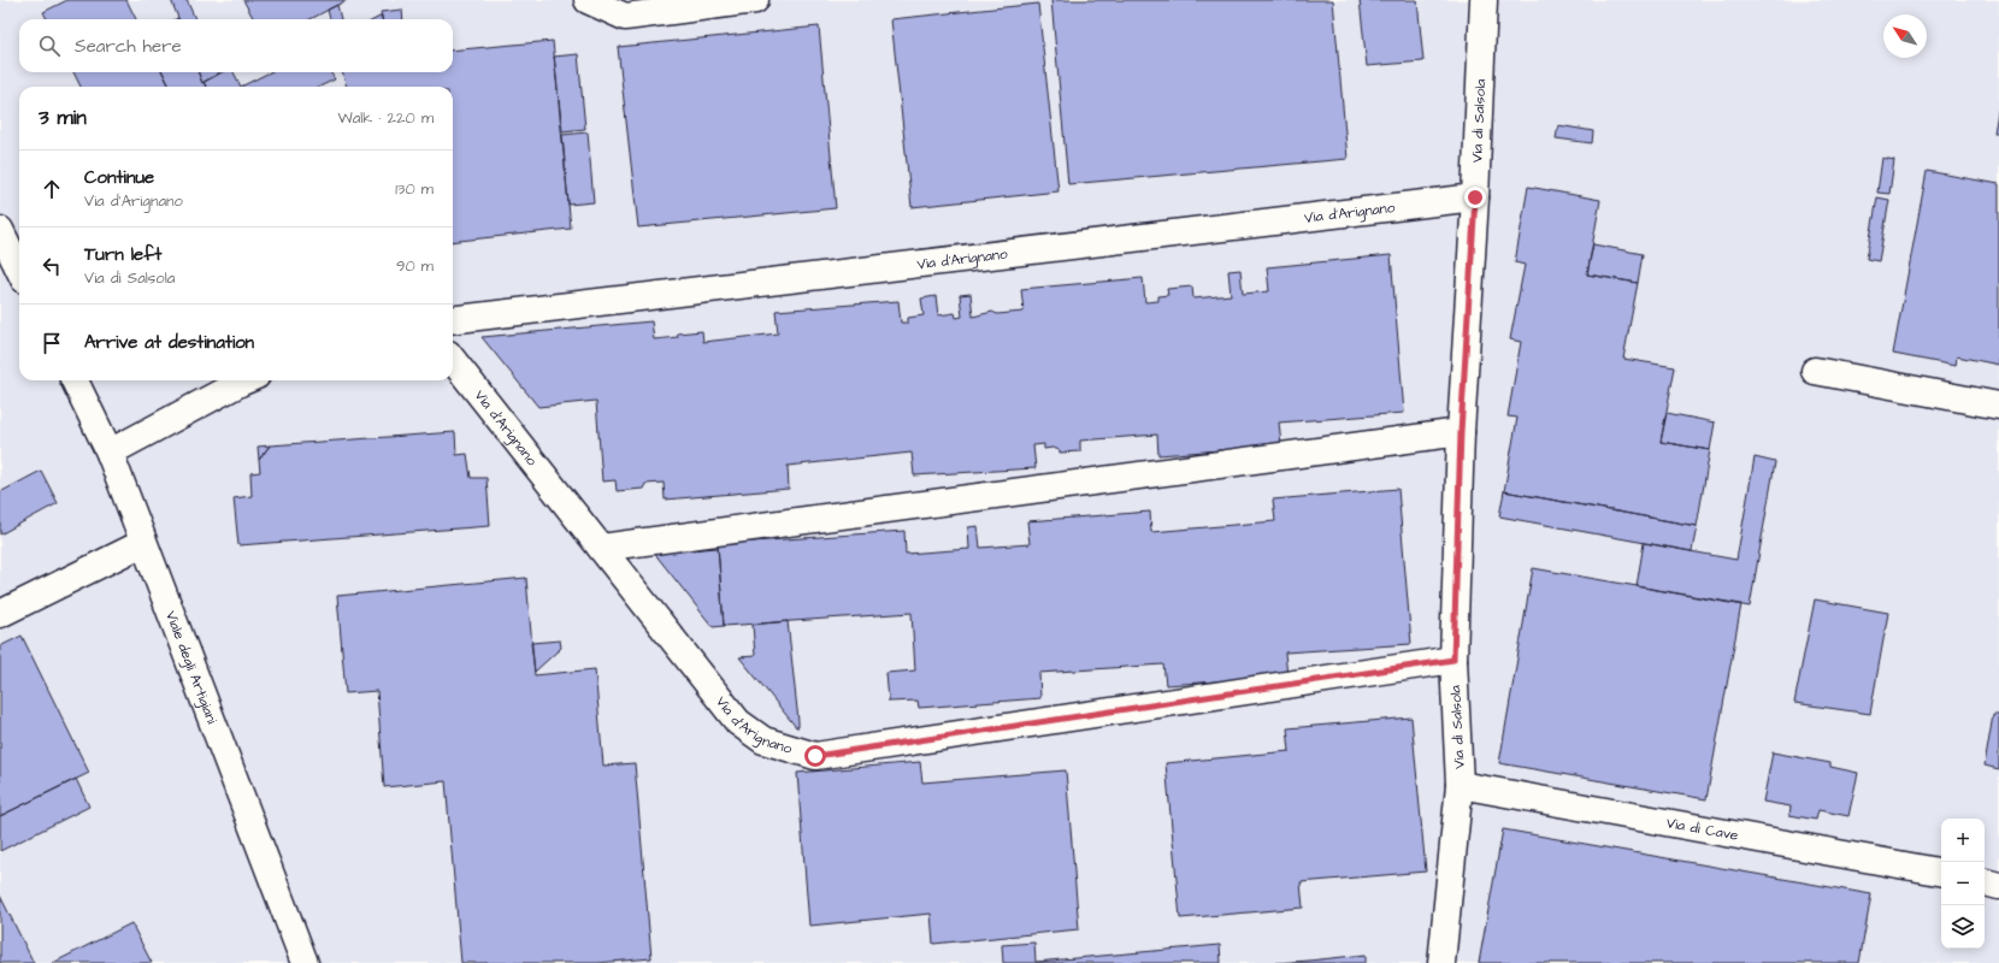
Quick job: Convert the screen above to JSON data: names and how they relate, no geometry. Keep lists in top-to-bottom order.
{
  "streets": {
    "street": [
      "Via di Salsola",
      "Via d'Arignano",
      "Viale degli Artigiani",
      "Via di Cave"
    ]
  },
  "crossings": [
    ["Via di Salsola", "Via d'Arignano"],
    ["Via di Salsola", "Via di Cave"]
  ],
  "north": "top left",
  "page": {
    "search": "Search here",
    "heading": ["3 min", "Walk · 220 m"],
    "list": [
      ["Continue", "Via d'Arignano", "130 m"],
      ["Turn left", "Via di Salsola", "90 m"],
      "Arrive at destination"
    ],
    "map_buttons": ["+", "−"]
  }
}
